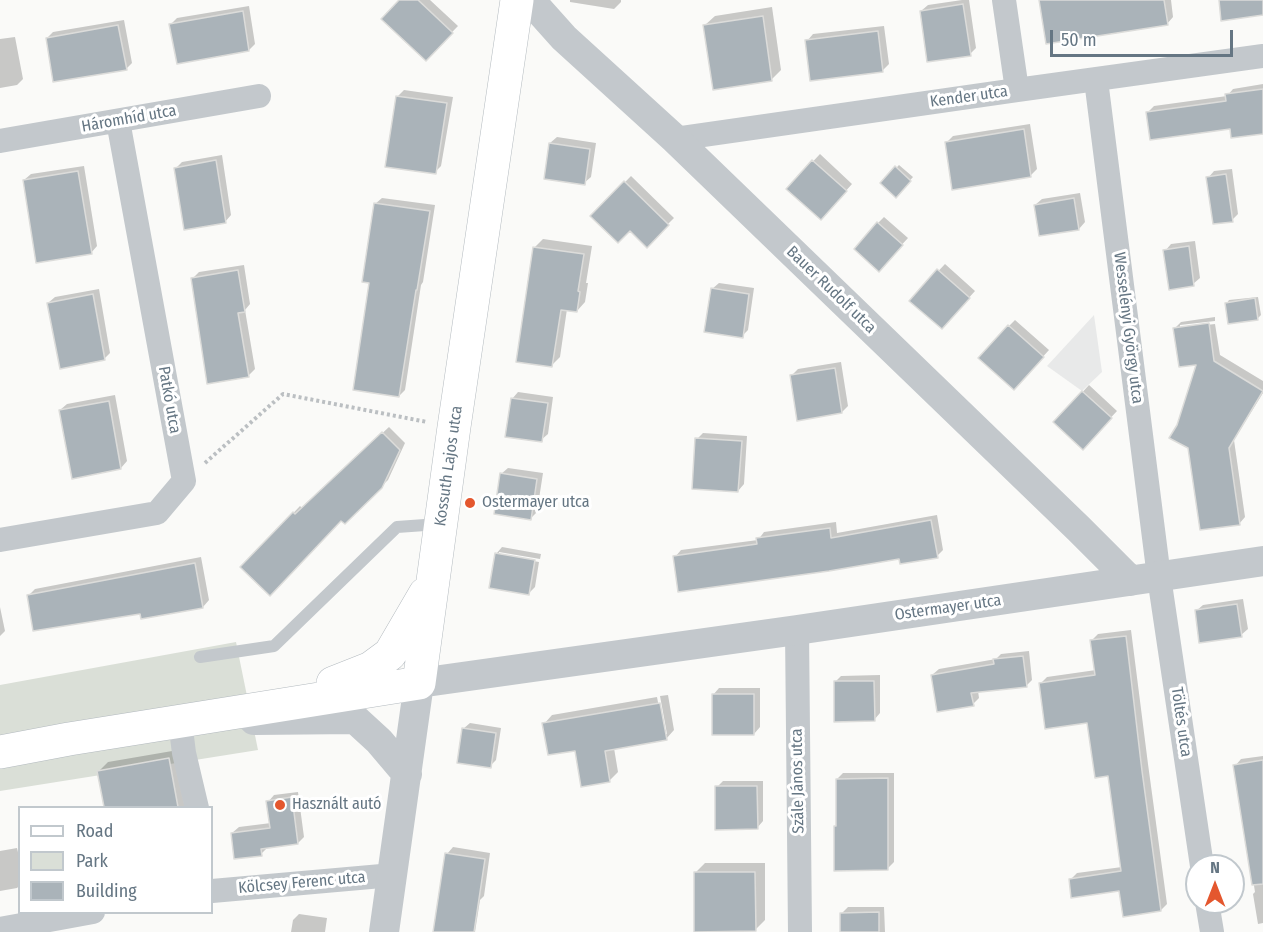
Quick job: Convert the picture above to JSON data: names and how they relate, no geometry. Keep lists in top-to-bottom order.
{
  "streets": {
    "main road": ["Kossuth Lajos utca"],
    "street": [
      "Kender utca",
      "Háromhíd utca",
      "Bauer Rudolf utca",
      "Wesselényi György utca",
      "Patkó utca",
      "Ostermayer utca",
      "Töltés utca",
      "Szále János utca",
      "Kölcsey Ferenc utca"
    ]
  },
  "crossings": [
    ["Kender utca", "Bauer Rudolf utca"],
    ["Kender utca", "Wesselényi György utca"],
    ["Háromhíd utca", "Patkó utca"],
    ["Bauer Rudolf utca", "Wesselényi György utca"],
    ["Bauer Rudolf utca", "Ostermayer utca"],
    ["Bauer Rudolf utca", "Töltés utca"],
    ["Wesselényi György utca", "Ostermayer utca"],
    ["Wesselényi György utca", "Töltés utca"],
    ["Kossuth Lajos utca", "Ostermayer utca"],
    ["Kossuth Lajos utca", "Kölcsey Ferenc utca"],
    ["Ostermayer utca", "Töltés utca"],
    ["Ostermayer utca", "Szále János utca"]
  ],
  "places": ["Ostermayer utca", "Használt autó"],
  "legend": ["Road", "Park", "Building"],
  "scale_bar": "50 m",
  "north": "top"
}
